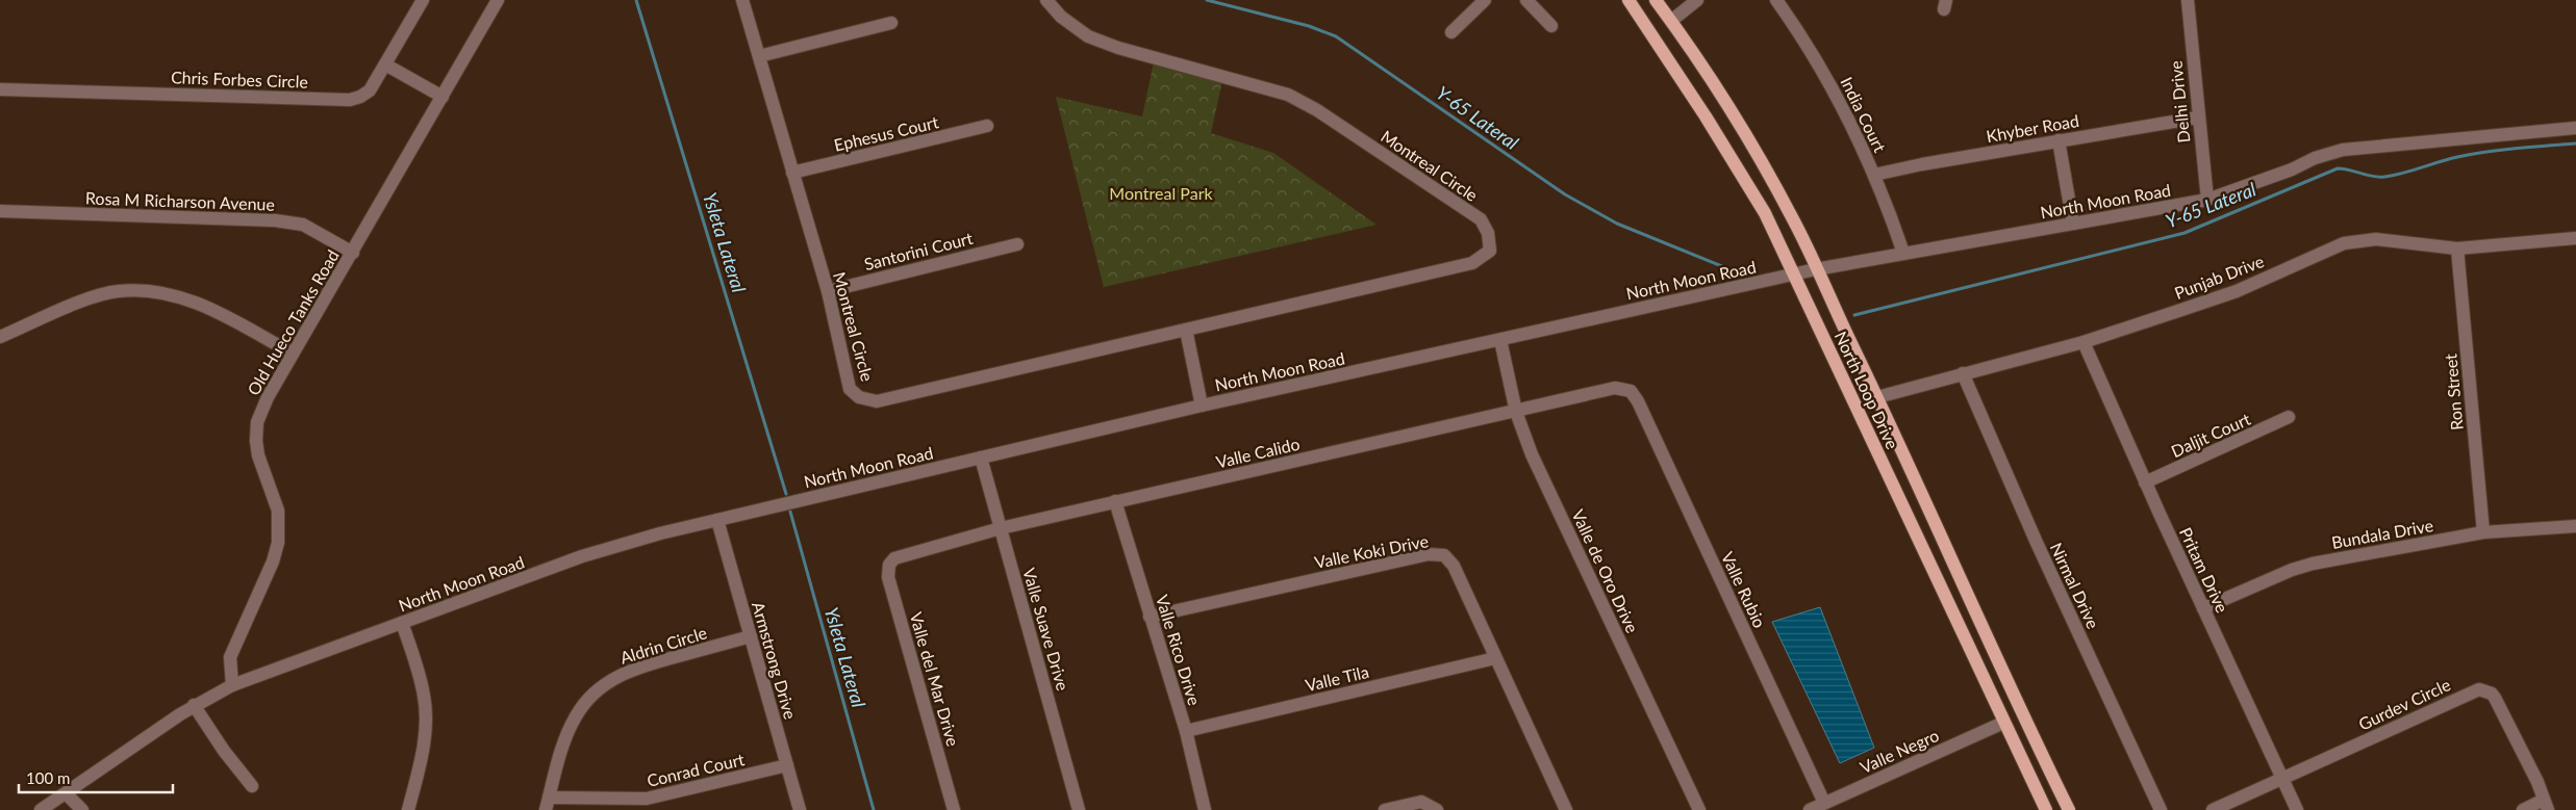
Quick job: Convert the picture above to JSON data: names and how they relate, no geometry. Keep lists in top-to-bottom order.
{
  "streets": {
    "main road": ["North Loop Drive"],
    "street": [
      "Chris Forbes Circle",
      "Delhi Drive",
      "India Court",
      "Khyber Road",
      "Ephesus Court",
      "Montreal Circle",
      "Rosa M Richarson Avenue",
      "North Moon Road",
      "Santorini Court",
      "Punjab Drive",
      "Old Hueco Tanks Road",
      "Ron Street",
      "Daljit Court",
      "Valle Calido",
      "Bundala Drive",
      "Valle Koki Drive",
      "Pritam Drive",
      "Valle de Oro Drive",
      "Nirmal Drive",
      "Valle Rubio",
      "Valle Suave Drive",
      "Aldrin Circle",
      "Valle Rico Drive",
      "Armstrong Drive",
      "Valle Tila",
      "Valle del Mar Drive",
      "Gurdev Circle",
      "Valle Negro",
      "Conrad Court"
    ]
  },
  "crossings": [
    ["Delhi Drive", "Khyber Road"],
    ["Delhi Drive", "North Moon Road"],
    ["India Court", "Khyber Road"],
    ["India Court", "North Moon Road"],
    ["Ephesus Court", "Montreal Circle"],
    ["Montreal Circle", "Santorini Court"],
    ["Rosa M Richarson Avenue", "Old Hueco Tanks Road"],
    ["North Moon Road", "Old Hueco Tanks Road"],
    ["North Moon Road", "North Loop Drive"],
    ["North Moon Road", "Valle de Oro Drive"],
    ["North Moon Road", "Valle Suave Drive"],
    ["North Moon Road", "Armstrong Drive"],
    ["Punjab Drive", "North Loop Drive"],
    ["Punjab Drive", "Ron Street"],
    ["Punjab Drive", "Pritam Drive"],
    ["Punjab Drive", "Nirmal Drive"],
    ["North Loop Drive", "Valle Negro"],
    ["Ron Street", "Bundala Drive"],
    ["Daljit Court", "Pritam Drive"],
    ["Valle Calido", "Valle de Oro Drive"],
    ["Valle Calido", "Valle Rubio"],
    ["Valle Calido", "Valle Suave Drive"],
    ["Valle Calido", "Valle Rico Drive"],
    ["Valle Calido", "Valle del Mar Drive"],
    ["Bundala Drive", "Pritam Drive"],
    ["Valle Koki Drive", "Valle Rico Drive"],
    ["Valle Koki Drive", "Valle Tila"],
    ["Pritam Drive", "Gurdev Circle"],
    ["Valle Rubio", "Valle Negro"],
    ["Aldrin Circle", "Armstrong Drive"],
    ["Aldrin Circle", "Conrad Court"],
    ["Valle Rico Drive", "Valle Tila"],
    ["Armstrong Drive", "Conrad Court"]
  ],
  "water": ["Y-65 Lateral", "Ysleta Lateral"],
  "parks": ["Montreal Park"],
  "scale_bar": "100 m"
}
